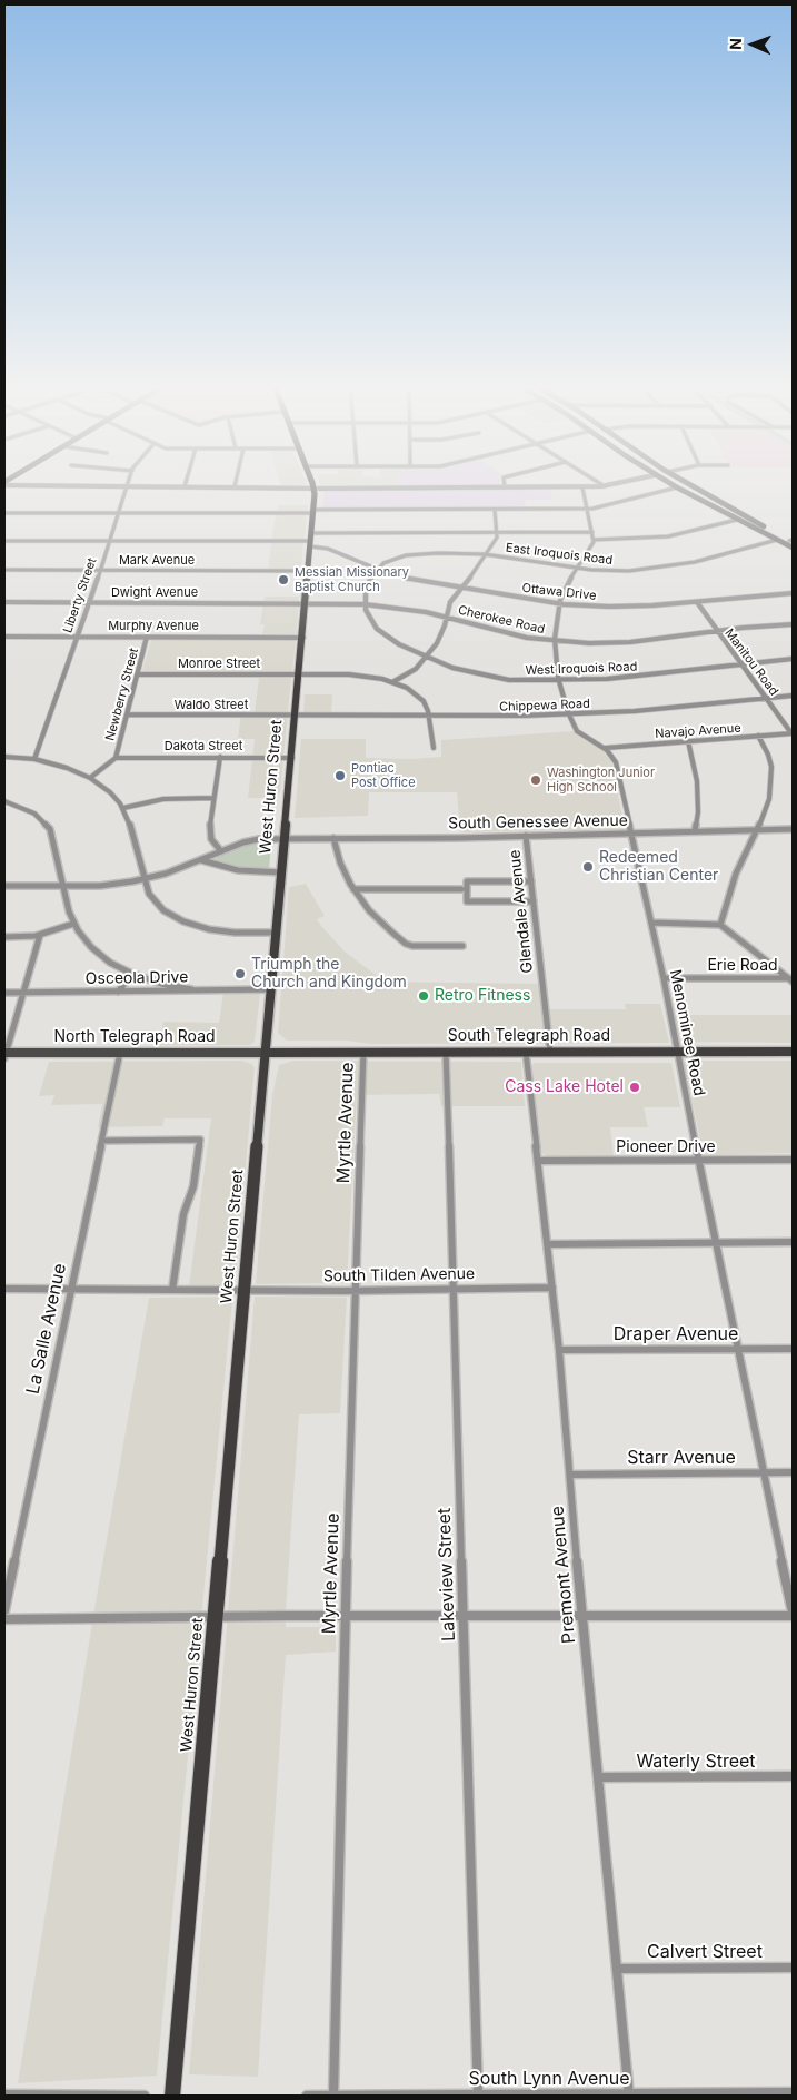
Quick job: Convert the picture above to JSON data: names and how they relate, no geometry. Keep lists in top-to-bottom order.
{
  "streets": {
    "highway": ["West Huron Street", "South Telegraph Road"],
    "main road": ["North Telegraph Road"],
    "street": [
      "East Iroquois Road",
      "Mark Avenue",
      "Ottawa Drive",
      "Dwight Avenue",
      "Liberty Street",
      "Cherokee Road",
      "Murphy Avenue",
      "Manitou Road",
      "Monroe Street",
      "West Iroquois Road",
      "Newberry Street",
      "Waldo Street",
      "Chippewa Road",
      "Navajo Avenue",
      "Dakota Street",
      "South Genessee Avenue",
      "Glendale Avenue",
      "Erie Road",
      "Osceola Drive",
      "Menominee Road",
      "Myrtle Avenue",
      "Pioneer Drive",
      "South Tilden Avenue",
      "La Salle Avenue",
      "Draper Avenue",
      "Starr Avenue",
      "Lakeview Street",
      "Premont Avenue",
      "Waterly Street",
      "Calvert Street",
      "South Lynn Avenue"
    ]
  },
  "crossings": [
    ["East Iroquois Road", "Ottawa Drive"],
    ["East Iroquois Road", "Menominee Road"],
    ["Mark Avenue", "Liberty Street"],
    ["Mark Avenue", "West Huron Street"],
    ["Ottawa Drive", "Manitou Road"],
    ["Ottawa Drive", "West Huron Street"],
    ["Ottawa Drive", "Menominee Road"],
    ["Dwight Avenue", "Liberty Street"],
    ["Dwight Avenue", "Cherokee Road"],
    ["Dwight Avenue", "West Huron Street"],
    ["Liberty Street", "Murphy Avenue"],
    ["Cherokee Road", "Manitou Road"],
    ["Cherokee Road", "West Iroquois Road"],
    ["Cherokee Road", "West Huron Street"],
    ["Cherokee Road", "Menominee Road"],
    ["Murphy Avenue", "Newberry Street"],
    ["Murphy Avenue", "West Huron Street"],
    ["Manitou Road", "West Iroquois Road"],
    ["Manitou Road", "Chippewa Road"],
    ["Manitou Road", "Navajo Avenue"],
    ["Monroe Street", "Newberry Street"],
    ["Monroe Street", "Chippewa Road"],
    ["Monroe Street", "West Huron Street"],
    ["West Iroquois Road", "Menominee Road"],
    ["Newberry Street", "Waldo Street"],
    ["Newberry Street", "Dakota Street"],
    ["Waldo Street", "Chippewa Road"],
    ["Waldo Street", "West Huron Street"],
    ["Chippewa Road", "West Huron Street"],
    ["Chippewa Road", "Menominee Road"],
    ["Navajo Avenue", "Menominee Road"],
    ["Dakota Street", "West Huron Street"],
    ["West Huron Street", "South Genessee Avenue"],
    ["West Huron Street", "Osceola Drive"],
    ["West Huron Street", "South Telegraph Road"],
    ["West Huron Street", "North Telegraph Road"],
    ["West Huron Street", "South Tilden Avenue"],
    ["South Genessee Avenue", "Glendale Avenue"],
    ["South Genessee Avenue", "Menominee Road"],
    ["Glendale Avenue", "South Telegraph Road"],
    ["Erie Road", "Menominee Road"],
    ["Menominee Road", "South Telegraph Road"],
    ["Menominee Road", "Pioneer Drive"],
    ["Menominee Road", "Draper Avenue"],
    ["Menominee Road", "Starr Avenue"],
    ["South Telegraph Road", "North Telegraph Road"],
    ["South Telegraph Road", "Myrtle Avenue"],
    ["South Telegraph Road", "Lakeview Street"],
    ["South Telegraph Road", "Premont Avenue"],
    ["North Telegraph Road", "La Salle Avenue"],
    ["Myrtle Avenue", "South Tilden Avenue"],
    ["Myrtle Avenue", "South Lynn Avenue"],
    ["Pioneer Drive", "Premont Avenue"],
    ["South Tilden Avenue", "La Salle Avenue"],
    ["South Tilden Avenue", "Lakeview Street"],
    ["South Tilden Avenue", "Premont Avenue"],
    ["Draper Avenue", "Premont Avenue"],
    ["Starr Avenue", "Premont Avenue"],
    ["Lakeview Street", "South Lynn Avenue"],
    ["Premont Avenue", "Waterly Street"],
    ["Premont Avenue", "Calvert Street"],
    ["Premont Avenue", "South Lynn Avenue"]
  ],
  "places": [
    "Messiah Missionary Baptist Church",
    "Pontiac Post Office",
    "Washington Junior High School",
    "Redeemed Christian Center",
    "Triumph the Church and Kingdom",
    "Retro Fitness",
    "Cass Lake Hotel"
  ],
  "north": "left"
}
